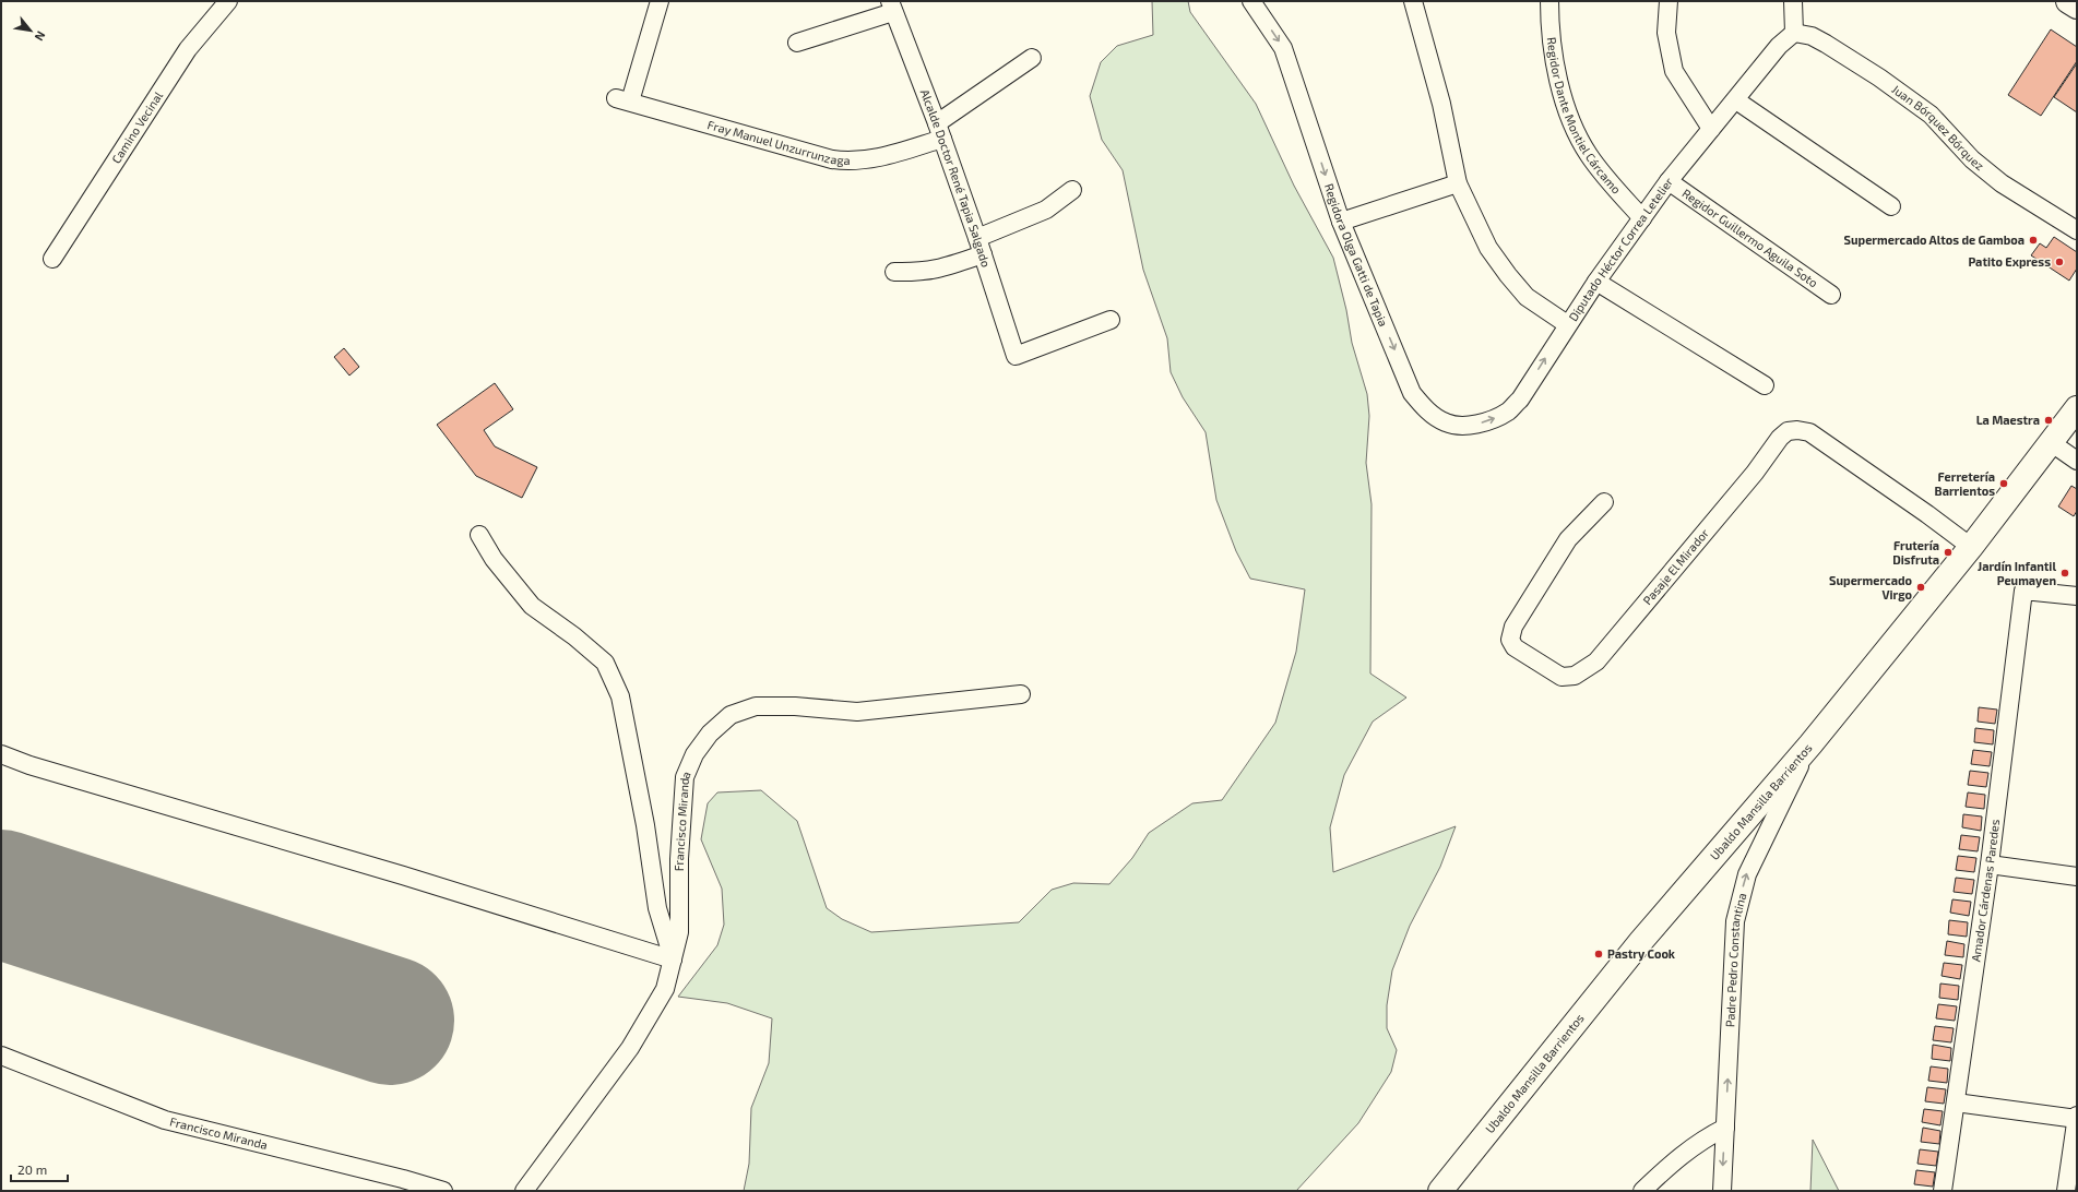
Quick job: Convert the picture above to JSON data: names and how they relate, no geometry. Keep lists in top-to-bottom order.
{
  "streets": {
    "street": [
      "Regidor Dante Montiel Cárcamo",
      "Camino Vecinal",
      "Juan Bórquez Bórquez",
      "Fray Manuel Unzurrunzaga",
      "Alcalde Doctor René Tapia Salgado",
      "Regidor Guillermo Aguila Soto",
      "Diputado Héctor Correa Letelier",
      "Regidora Olga Gatti de Tapia",
      "Pasaje El Mirador",
      "Ubaldo Mansilla Barrientos",
      "Francisco Miranda",
      "Amador Cárdenas Paredes",
      "Padre Pedro Constantina"
    ]
  },
  "crossings": [
    ["Regidor Dante Montiel Cárcamo", "Diputado Héctor Correa Letelier"],
    ["Juan Bórquez Bórquez", "Diputado Héctor Correa Letelier"],
    ["Fray Manuel Unzurrunzaga", "Alcalde Doctor René Tapia Salgado"],
    ["Regidor Guillermo Aguila Soto", "Diputado Héctor Correa Letelier"],
    ["Diputado Héctor Correa Letelier", "Regidora Olga Gatti de Tapia"],
    ["Pasaje El Mirador", "Ubaldo Mansilla Barrientos"],
    ["Ubaldo Mansilla Barrientos", "Padre Pedro Constantina"]
  ],
  "places": [
    "Supermercado Altos de Gamboa",
    "Patito Express",
    "La Maestra",
    "Ferretería Barrientos",
    "Frutería Disfruta",
    "Jardín Infantil Peumayen",
    "Supermercado Virgo",
    "Pastry Cook"
  ],
  "scale_bar": "20 m",
  "north": "bottom right"
}
